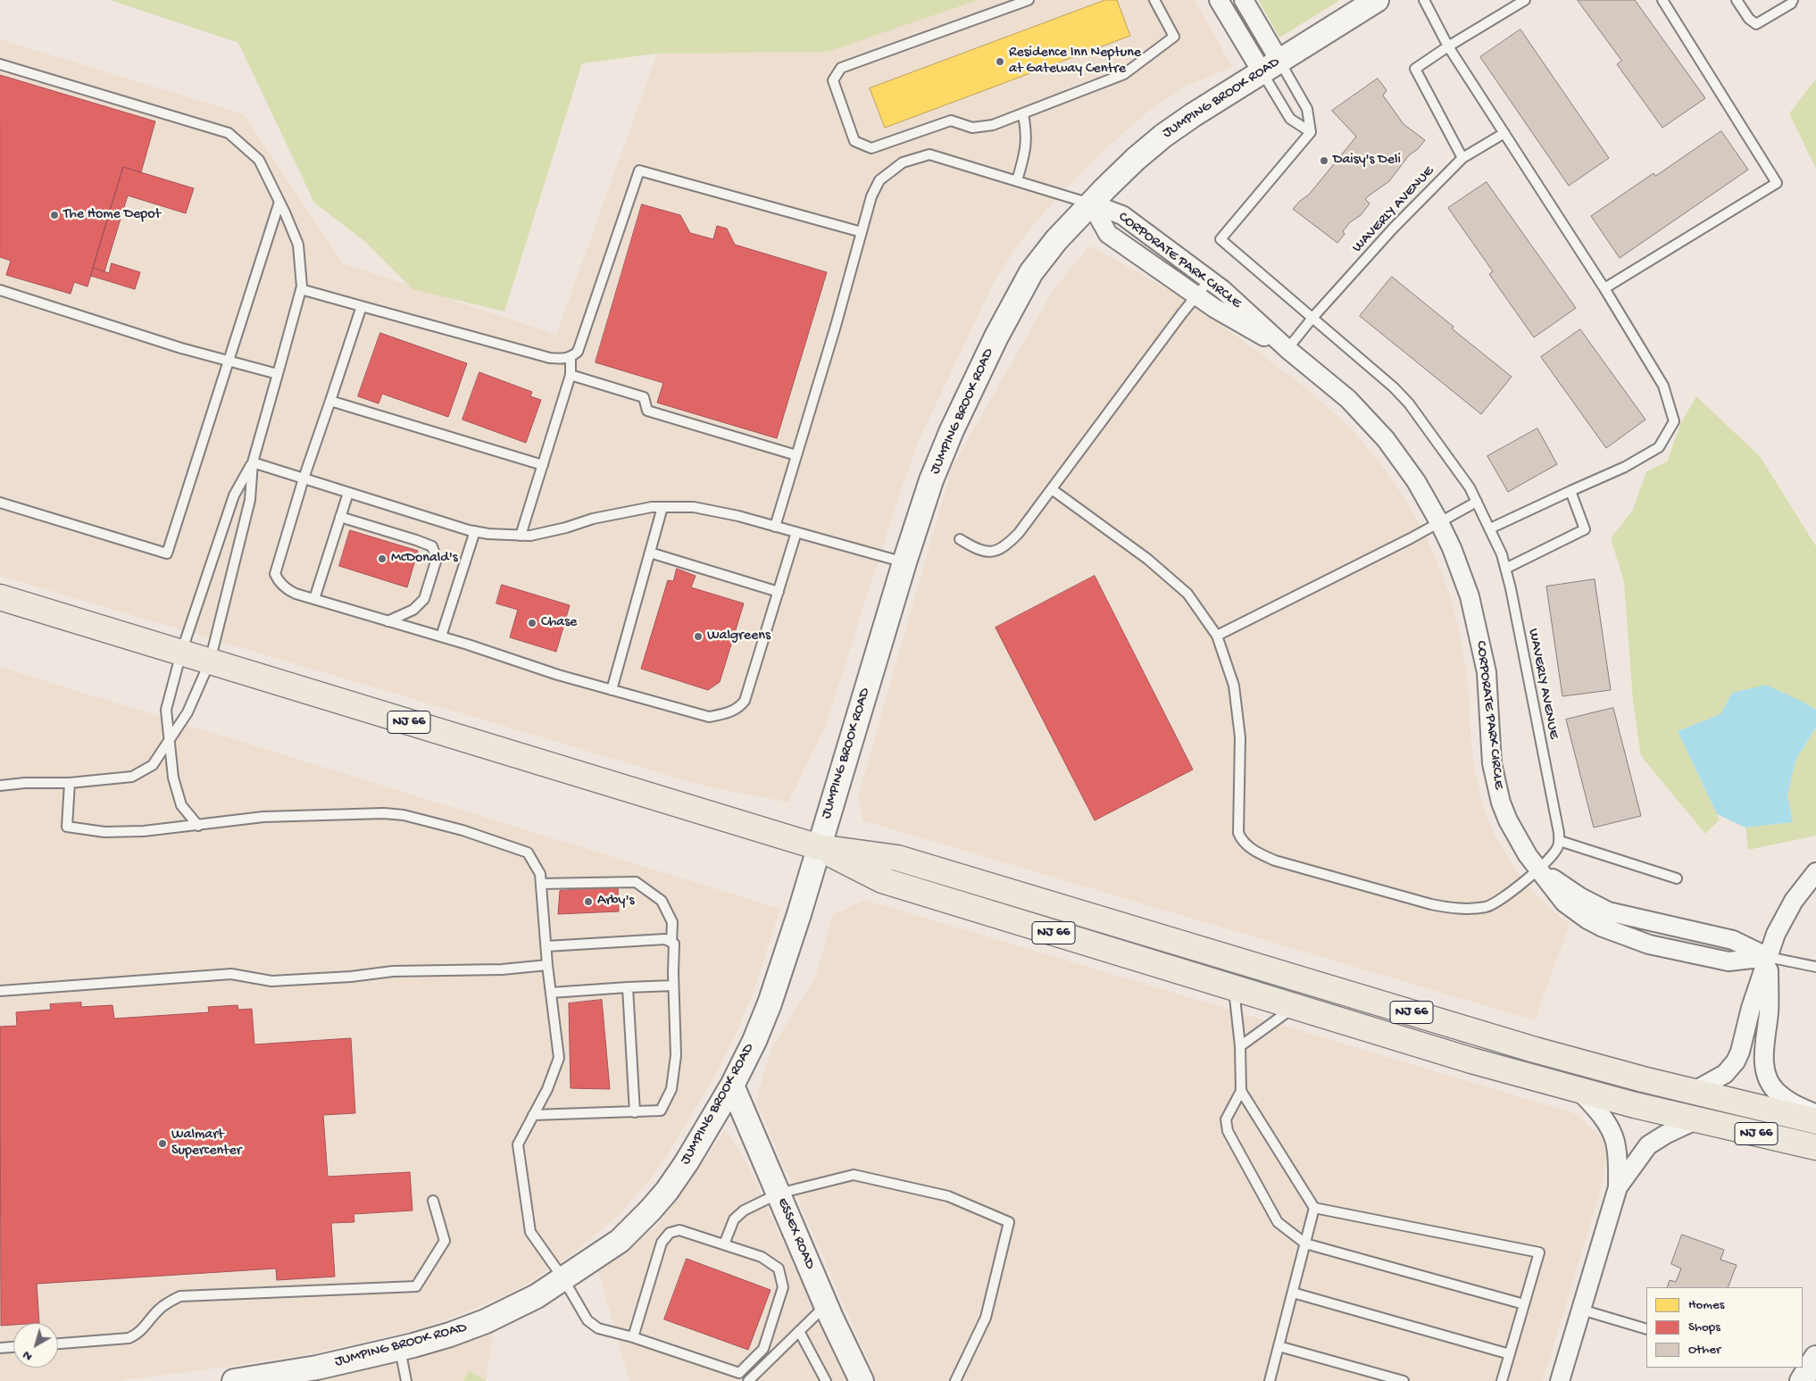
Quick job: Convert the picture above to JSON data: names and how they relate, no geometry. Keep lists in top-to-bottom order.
{
  "streets": {
    "highway": ["NJ 66"],
    "street": ["JUMPING BROOK ROAD", "CORPORATE PARK CIRCLE", "ESSEX ROAD"],
    "lane": ["WAVERLY AVENUE"]
  },
  "crossings": [
    ["JUMPING BROOK ROAD", "CORPORATE PARK CIRCLE"],
    ["JUMPING BROOK ROAD", "NJ 66"],
    ["JUMPING BROOK ROAD", "ESSEX ROAD"],
    ["WAVERLY AVENUE", "CORPORATE PARK CIRCLE"]
  ],
  "places": [
    "Residence Inn Neptune at Gateway Centre",
    "Daisy's Deli",
    "The Home Depot",
    "McDonald's",
    "Chase",
    "Walgreens",
    "Arby's",
    "Walmart Supercenter"
  ],
  "legend": ["Homes", "Shops", "Other"],
  "north": "bottom left"
}
